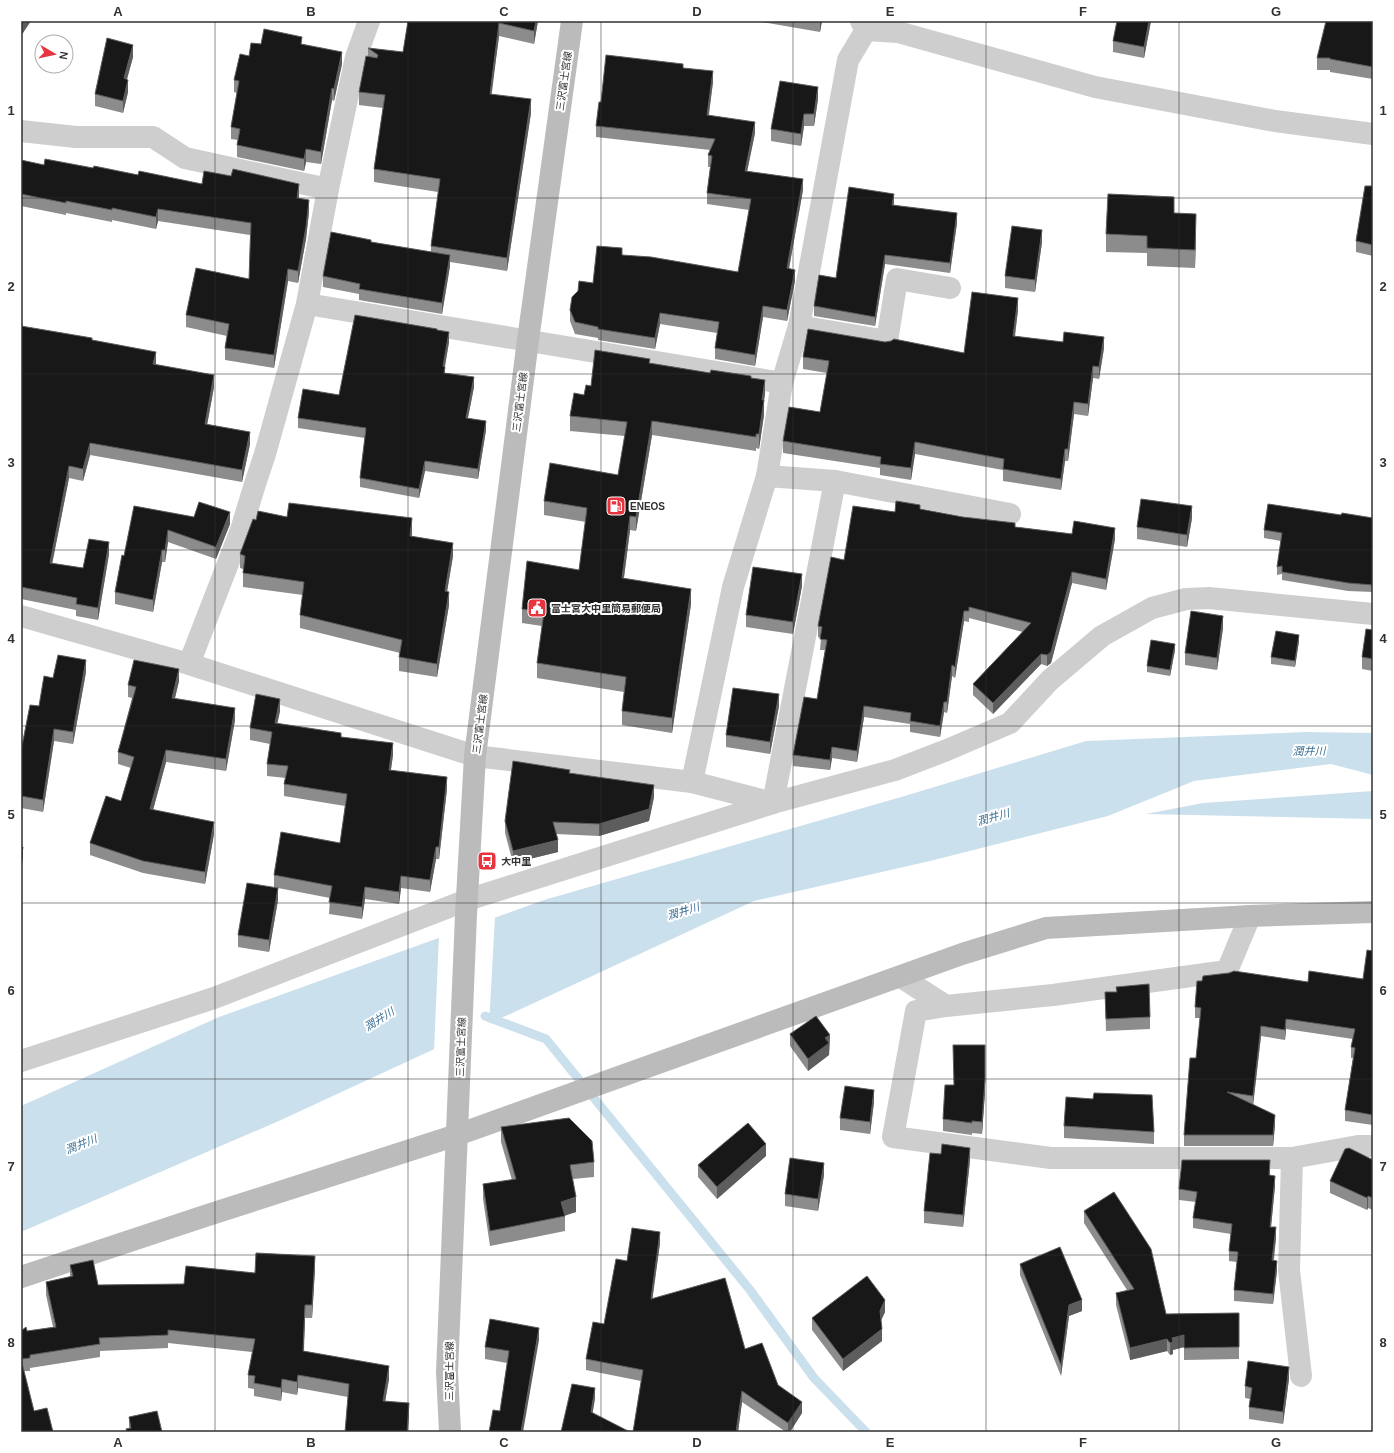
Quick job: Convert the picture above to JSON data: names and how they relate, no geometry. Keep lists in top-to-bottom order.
{
  "streets": {
    "street": ["三沢富士宮線"]
  },
  "water": ["潤井川"],
  "places": {
    "fuel station": ["ENEOS"],
    "public building": ["富士宮大中里簡易郵便局"],
    "bus stop": ["大中里"]
  },
  "north": "right",
  "grid": {
    "columns": [
      "A",
      "B",
      "C",
      "D",
      "E",
      "F",
      "G"
    ],
    "rows": [
      "1",
      "2",
      "3",
      "4",
      "5",
      "6",
      "7",
      "8"
    ]
  }
}
